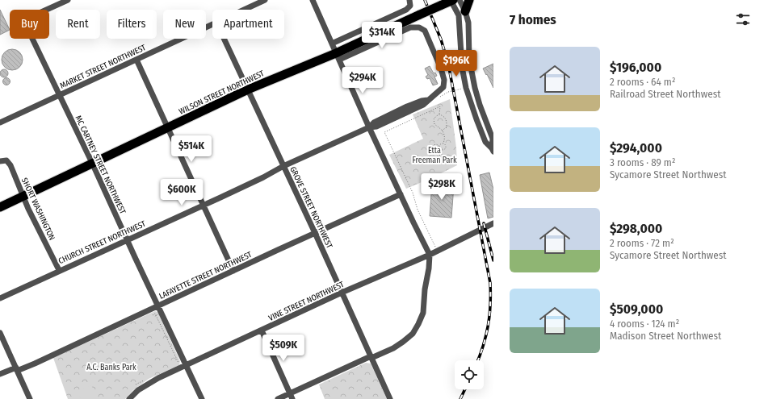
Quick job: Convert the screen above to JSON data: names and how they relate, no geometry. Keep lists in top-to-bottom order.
{
  "streets": {
    "highway": ["WILSON STREET NORTHWEST"],
    "street": [
      "MARKET STREET NORTHWEST",
      "MC CARTNEY STREET NORTHWEST",
      "GROVE STREET NORTHWEST",
      "SHORT WASHINGTON",
      "CHURCH STREET NORTHWEST",
      "LAFAYETTE STREET NORTHWEST",
      "VINE STREET NORTHWEST"
    ]
  },
  "crossings": [
    ["MARKET STREET NORTHWEST", "MC CARTNEY STREET NORTHWEST"],
    ["WILSON STREET NORTHWEST", "MC CARTNEY STREET NORTHWEST"],
    ["WILSON STREET NORTHWEST", "GROVE STREET NORTHWEST"],
    ["WILSON STREET NORTHWEST", "SHORT WASHINGTON"],
    ["WILSON STREET NORTHWEST", "CHURCH STREET NORTHWEST"],
    ["MC CARTNEY STREET NORTHWEST", "CHURCH STREET NORTHWEST"],
    ["MC CARTNEY STREET NORTHWEST", "LAFAYETTE STREET NORTHWEST"],
    ["MC CARTNEY STREET NORTHWEST", "VINE STREET NORTHWEST"],
    ["GROVE STREET NORTHWEST", "CHURCH STREET NORTHWEST"],
    ["GROVE STREET NORTHWEST", "LAFAYETTE STREET NORTHWEST"],
    ["GROVE STREET NORTHWEST", "VINE STREET NORTHWEST"],
    ["SHORT WASHINGTON", "CHURCH STREET NORTHWEST"]
  ],
  "parks": ["Etta Freeman Park", "A.C. Banks Park"],
  "page": {
    "heading": "7 homes",
    "chip": [
      "Buy",
      "Rent",
      "Filters",
      "New",
      "Apartment"
    ],
    "price": [
      "$314K",
      "$196K",
      "$294K",
      "$514K",
      "$298K",
      "$600K",
      "$509K"
    ],
    "list": [
      {
        "name": "$196,000",
        "note": "2 rooms · 64 m² · Railroad Street Northwest"
      },
      {
        "name": "$294,000",
        "note": "3 rooms · 89 m² · Sycamore Street Northwest"
      },
      {
        "name": "$298,000",
        "note": "2 rooms · 72 m² · Sycamore Street Northwest"
      },
      {
        "name": "$509,000",
        "note": "4 rooms · 124 m² · Madison Street Northwest"
      }
    ]
  }
}
